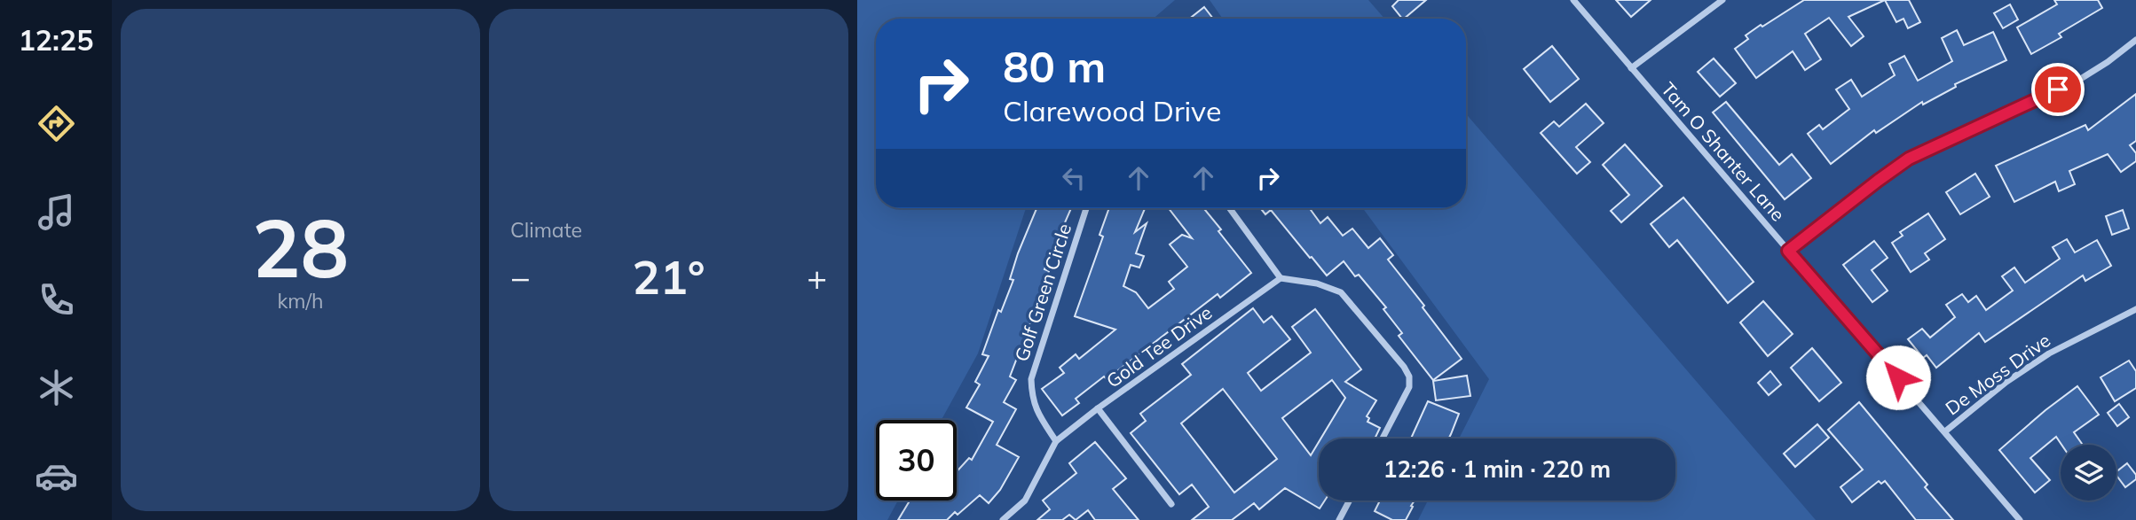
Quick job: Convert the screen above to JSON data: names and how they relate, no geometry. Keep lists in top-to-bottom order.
{
  "streets": {
    "street": [
      "Tam O Shanter Lane",
      "Golf Green Circle",
      "Gold Tee Drive",
      "De Moss Drive"
    ]
  },
  "crossings": [
    ["Tam O Shanter Lane", "De Moss Drive"],
    ["Golf Green Circle", "Gold Tee Drive"]
  ],
  "page": {
    "tabs": "12:25",
    "tile": [
      ["28", "km/h"],
      "Climate"
    ],
    "turn": ["80 m", "Clarewood Drive"],
    "heat": ["−", "21°", "+"],
    "limit": "30",
    "trip": "12:26 · 1 min · 220 m"
  }
}
